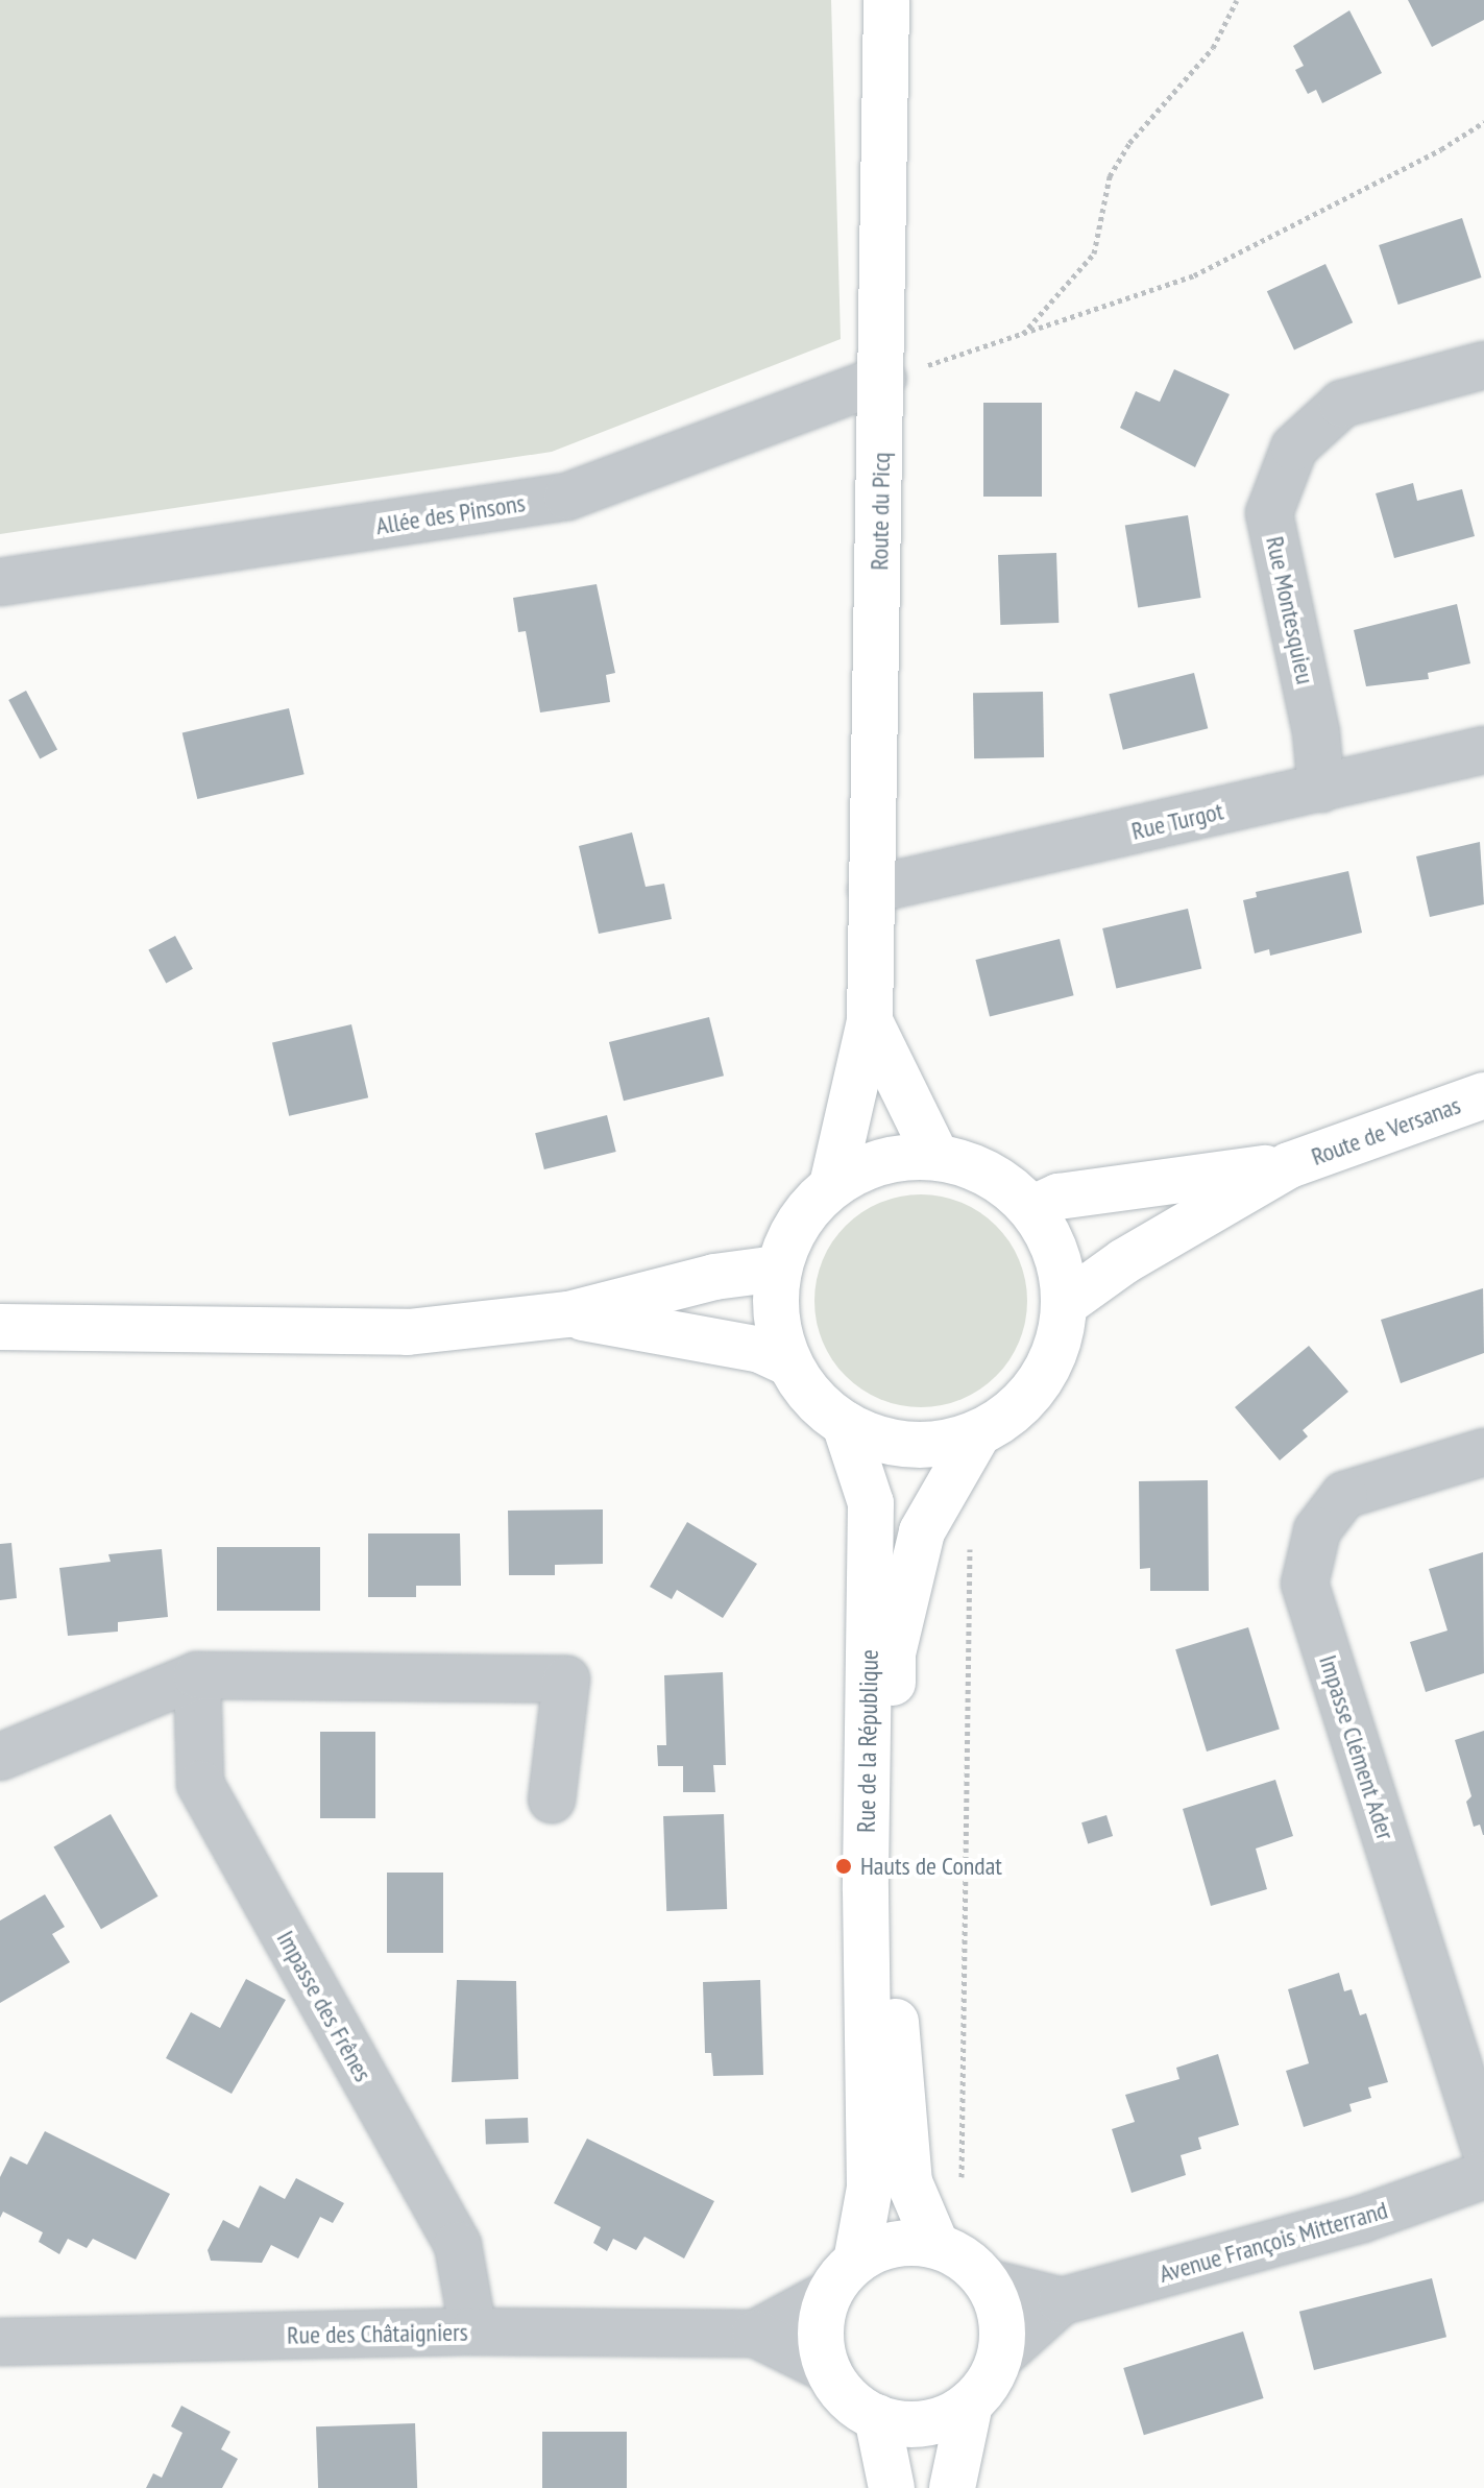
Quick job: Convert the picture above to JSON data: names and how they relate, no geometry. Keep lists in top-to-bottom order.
{
  "streets": {
    "main road": ["Route du Picq", "Route de Versanas", "Rue de la République"],
    "street": [
      "Allée des Pinsons",
      "Rue Montesquieu",
      "Rue Turgot",
      "Impasse Clément Ader",
      "Impasse des Frênes",
      "Avenue François Mitterrand",
      "Rue des Châtaigniers"
    ]
  },
  "crossings": [
    ["Route du Picq", "Allée des Pinsons"],
    ["Route du Picq", "Rue Turgot"],
    ["Route du Picq", "Rue de la République"],
    ["Rue Montesquieu", "Rue Turgot"],
    ["Rue de la République", "Avenue François Mitterrand"],
    ["Rue de la République", "Rue des Châtaigniers"],
    ["Impasse des Frênes", "Rue des Châtaigniers"],
    ["Avenue François Mitterrand", "Rue des Châtaigniers"]
  ],
  "places": ["Hauts de Condat"]
}
